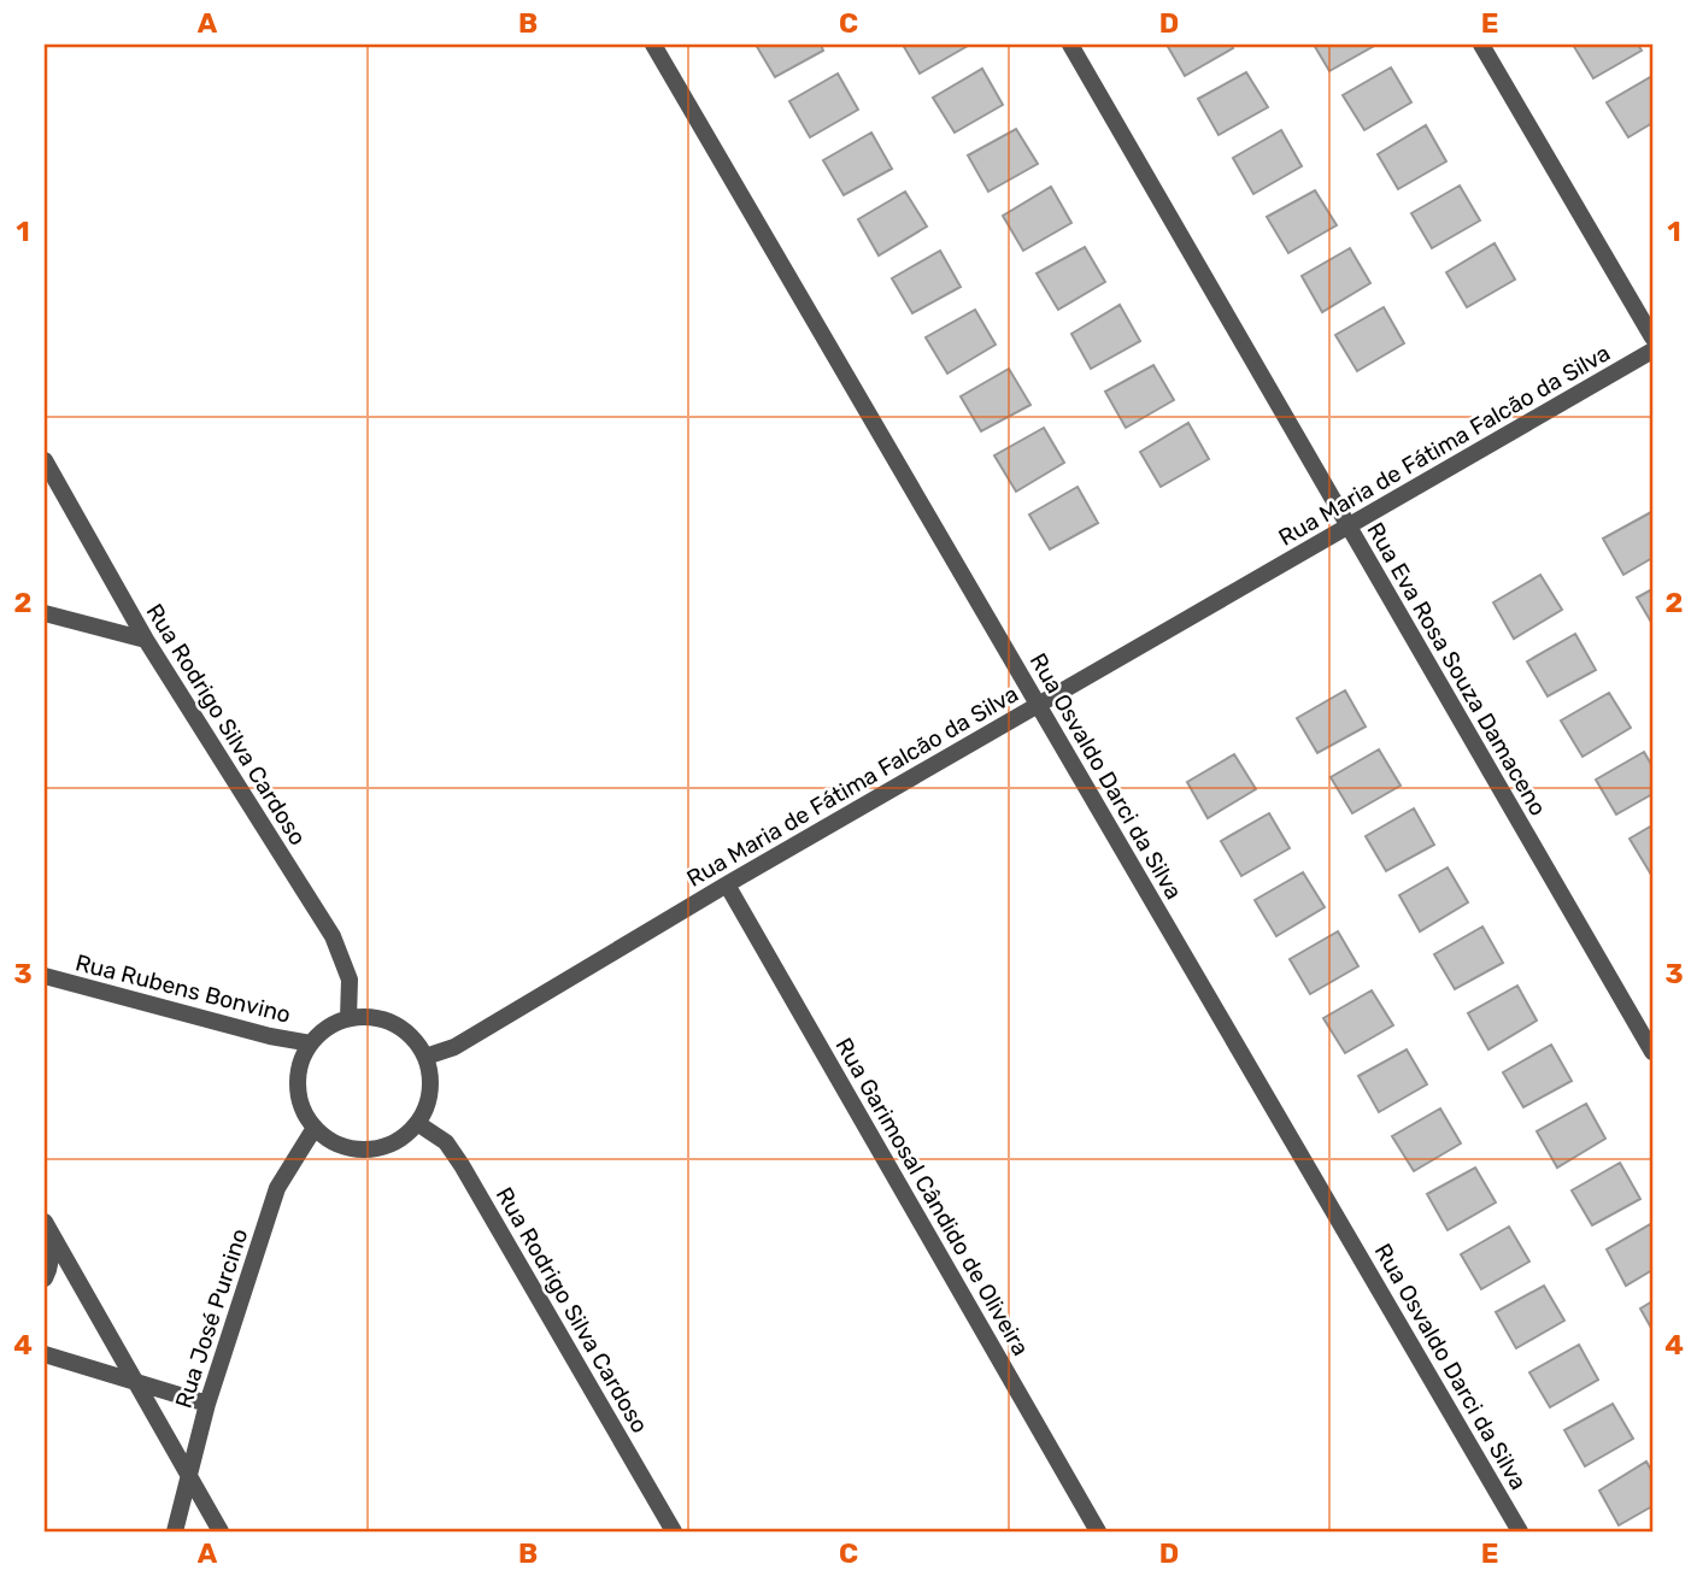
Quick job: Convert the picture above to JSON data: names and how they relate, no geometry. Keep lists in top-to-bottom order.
{
  "streets": {
    "street": [
      "Rua Maria de Fátima Falcão da Silva",
      "Rua Eva Rosa Souza Damaceno",
      "Rua Rodrigo Silva Cardoso",
      "Rua Osvaldo Darci da Silva",
      "Rua Rubens Bonvino",
      "Rua Garimosal Cândido de Oliveira",
      "Rua José Purcino"
    ]
  },
  "crossings": [
    ["Rua Maria de Fátima Falcão da Silva", "Rua Eva Rosa Souza Damaceno"],
    ["Rua Maria de Fátima Falcão da Silva", "Rua Rodrigo Silva Cardoso"],
    ["Rua Maria de Fátima Falcão da Silva", "Rua Osvaldo Darci da Silva"],
    ["Rua Maria de Fátima Falcão da Silva", "Rua Rubens Bonvino"],
    ["Rua Maria de Fátima Falcão da Silva", "Rua Garimosal Cândido de Oliveira"],
    ["Rua Maria de Fátima Falcão da Silva", "Rua José Purcino"],
    ["Rua Rodrigo Silva Cardoso", "Rua Rubens Bonvino"],
    ["Rua Rodrigo Silva Cardoso", "Rua José Purcino"],
    ["Rua Rubens Bonvino", "Rua José Purcino"]
  ],
  "grid": {
    "columns": [
      "A",
      "B",
      "C",
      "D",
      "E"
    ],
    "rows": [
      "1",
      "2",
      "3",
      "4"
    ]
  }
}
